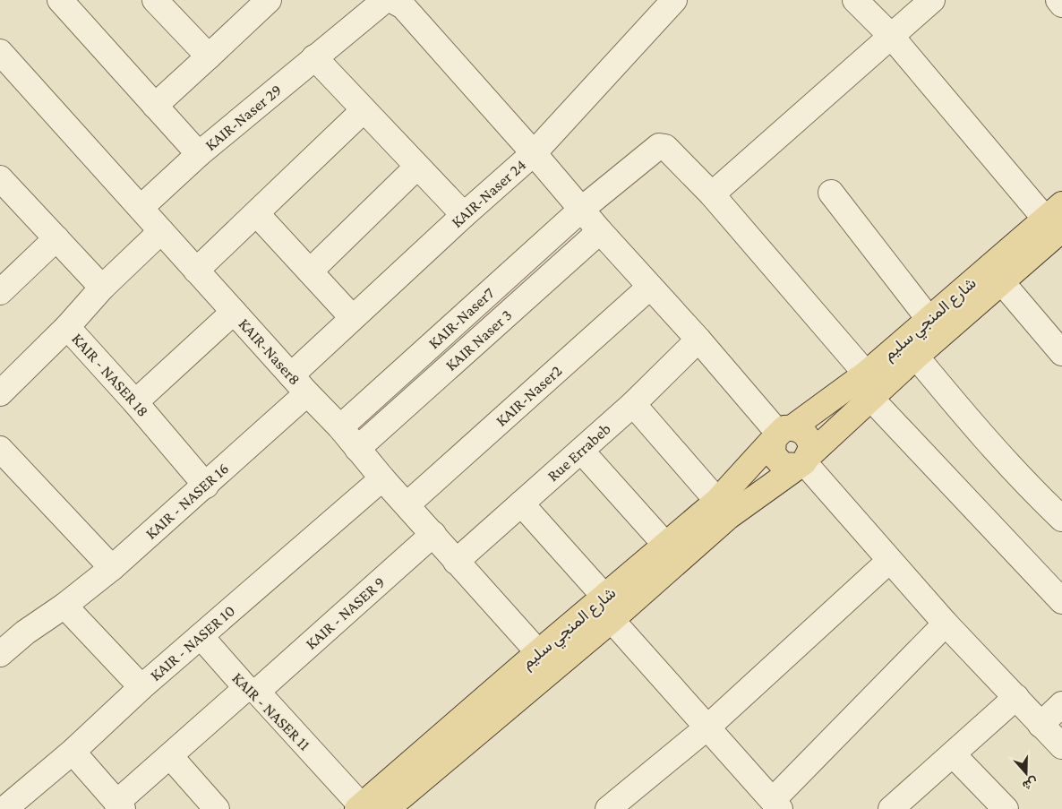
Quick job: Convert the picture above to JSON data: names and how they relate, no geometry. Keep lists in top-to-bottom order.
{
  "streets": {
    "main road": ["شارع المنجي سليم"],
    "street": [
      "KAIR-Naser 29",
      "KAIR-Naser 24",
      "KAIR-Naser7",
      "KAIR Naser 3",
      "KAIR-Naser8",
      "KAIR - NASER 18",
      "KAIR-Naser2",
      "Rue Errabeb",
      "KAIR - NASER 16",
      "KAIR - NASER 9",
      "KAIR - NASER 10",
      "KAIR - NASER 11"
    ]
  },
  "crossings": [
    ["KAIR-Naser 24", "KAIR-Naser8"],
    ["KAIR-Naser 24", "KAIR - NASER 16"],
    ["KAIR-Naser7", "KAIR-Naser8"],
    ["شارع المنجي سليم", "KAIR-Naser8"],
    ["شارع المنجي سليم", "KAIR - NASER 11"],
    ["KAIR Naser 3", "KAIR-Naser8"],
    ["KAIR-Naser8", "KAIR - NASER 18"],
    ["KAIR-Naser8", "KAIR-Naser2"],
    ["KAIR-Naser8", "Rue Errabeb"],
    ["KAIR-Naser8", "KAIR - NASER 16"],
    ["KAIR-Naser8", "KAIR - NASER 9"],
    ["KAIR-Naser8", "KAIR - NASER 10"],
    ["KAIR - NASER 18", "KAIR - NASER 16"],
    ["KAIR - NASER 9", "KAIR - NASER 11"],
    ["KAIR - NASER 10", "KAIR - NASER 11"]
  ],
  "north": "bottom"
}
